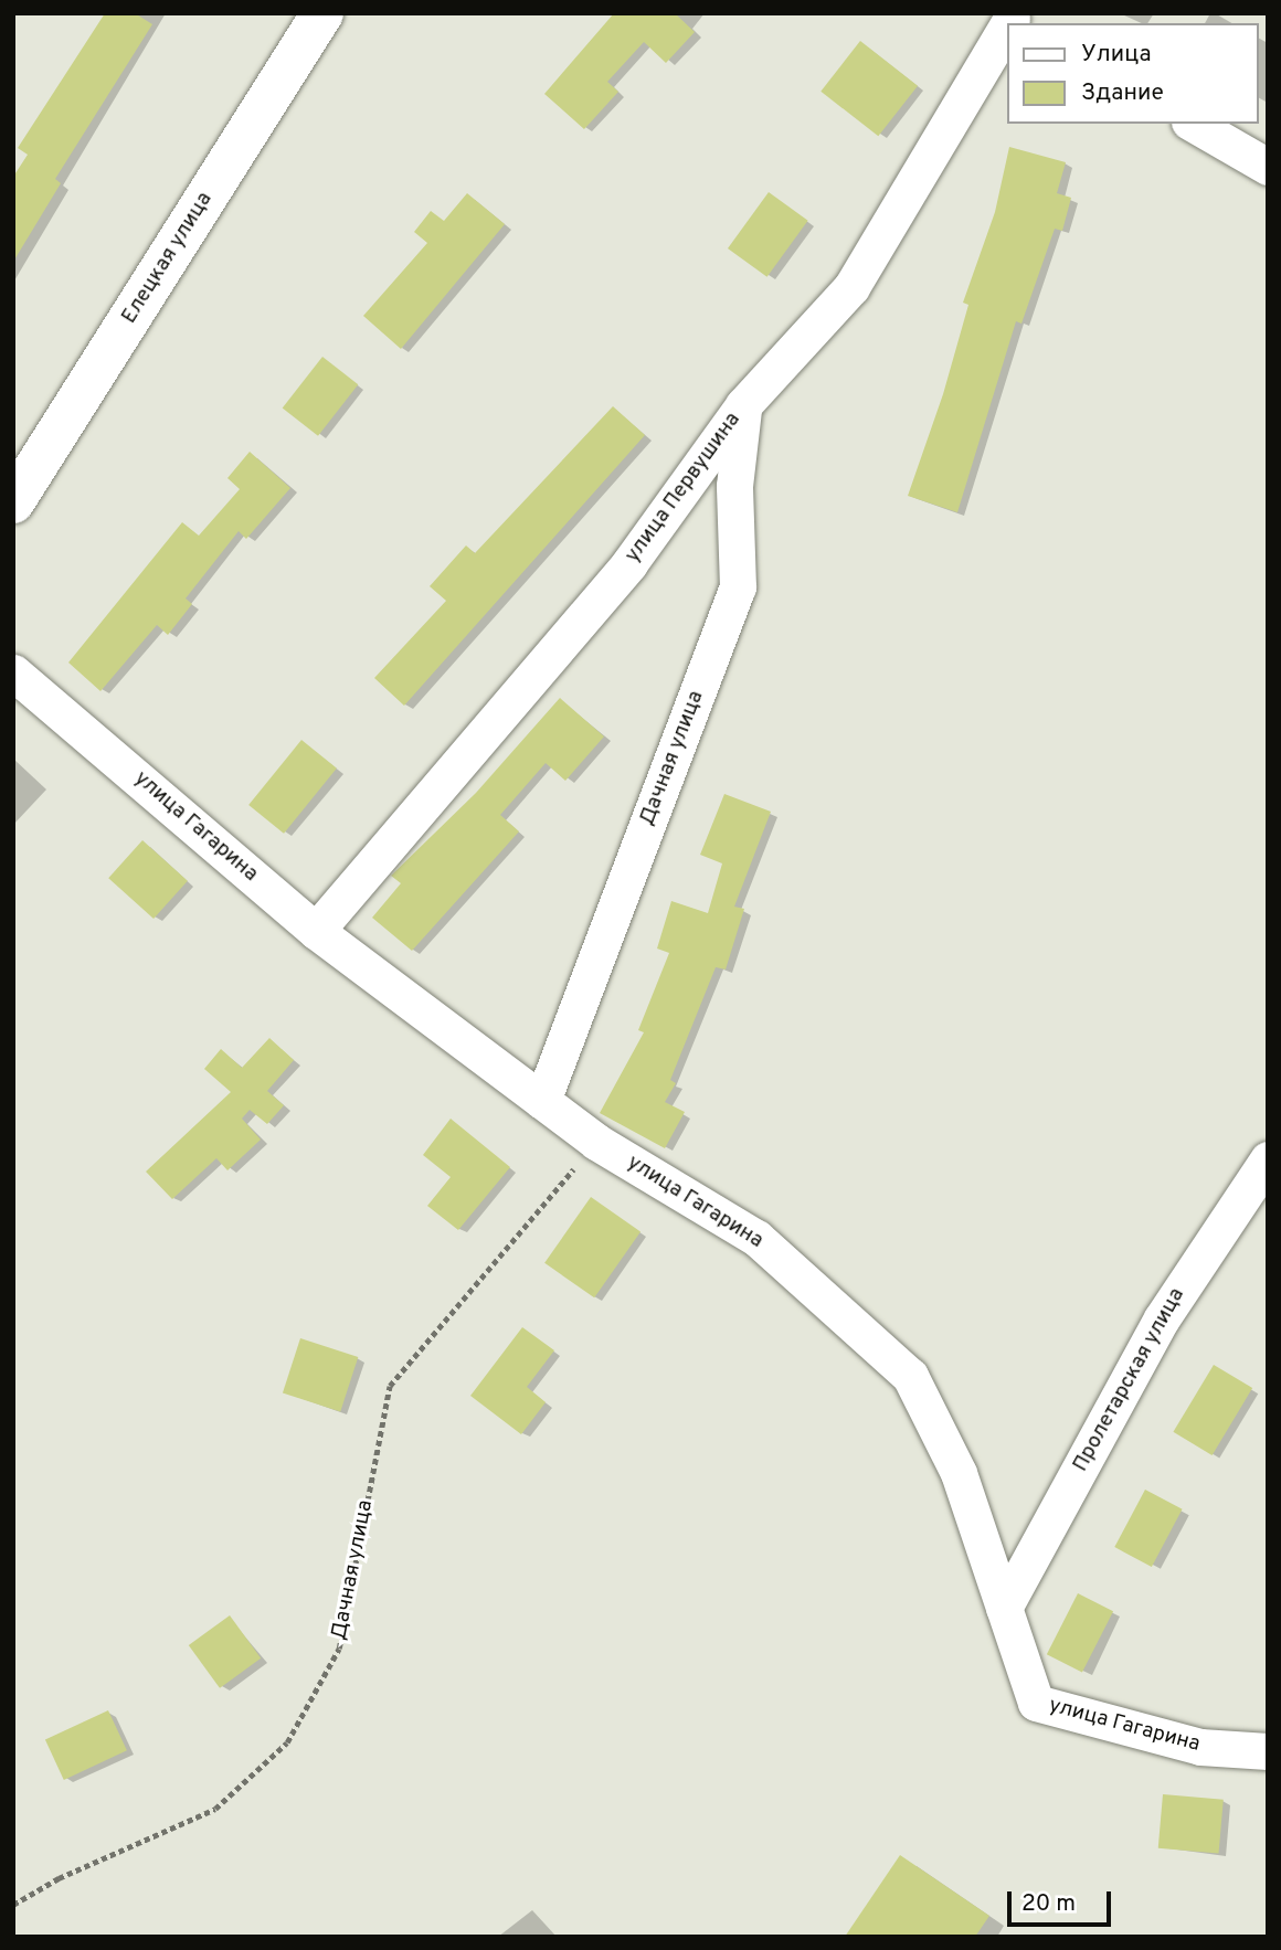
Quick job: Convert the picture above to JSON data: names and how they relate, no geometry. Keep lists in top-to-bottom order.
{
  "streets": {
    "main road": ["Елецкая улица"],
    "street": [
      "улица Первушина",
      "Дачная улица",
      "улица Гагарина",
      "Пролетарская улица"
    ]
  },
  "crossings": [
    ["улица Первушина", "Дачная улица"],
    ["улица Первушина", "улица Гагарина"],
    ["Дачная улица", "улица Гагарина"],
    ["улица Гагарина", "Пролетарская улица"]
  ],
  "legend": ["Улица", "Здание"],
  "scale_bar": "20 m"
}
